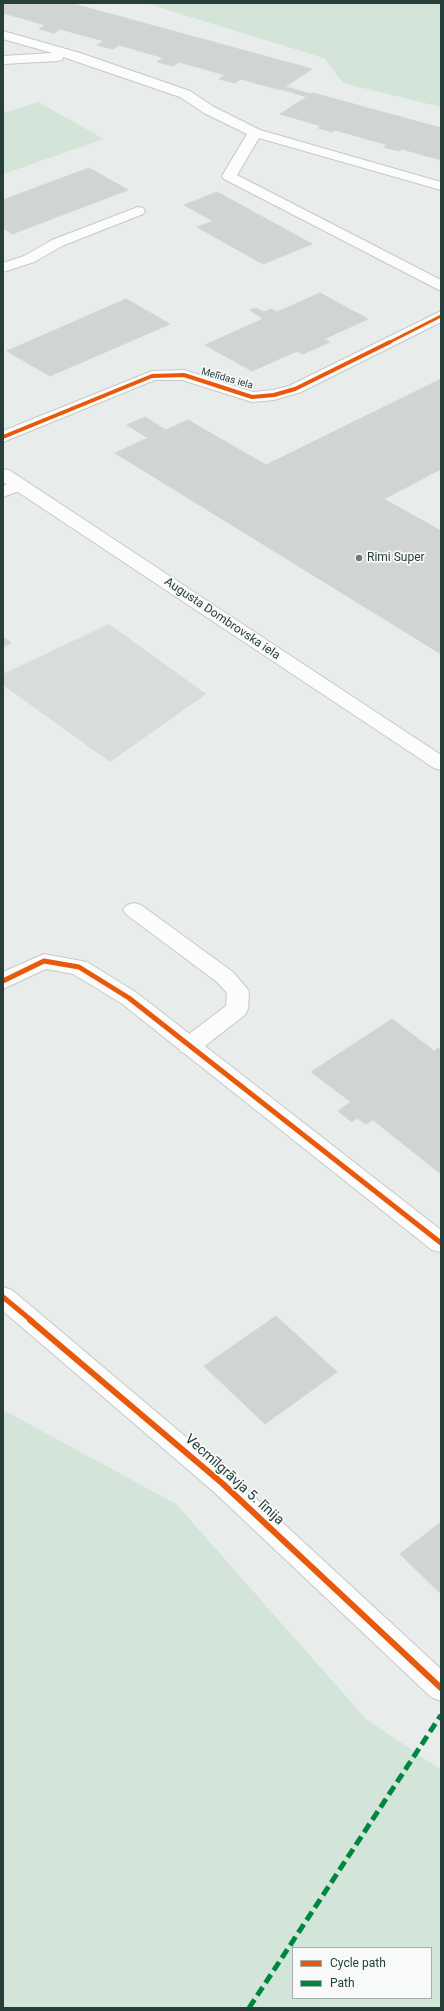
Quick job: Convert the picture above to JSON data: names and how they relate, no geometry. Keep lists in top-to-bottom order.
{
  "streets": {
    "street": ["Melīdas iela", "Augusta Dombrovska iela", "Vecmīlgrāvja 5. līnija"]
  },
  "places": ["Rimi Super"],
  "legend": ["Cycle path", "Path"]
}
